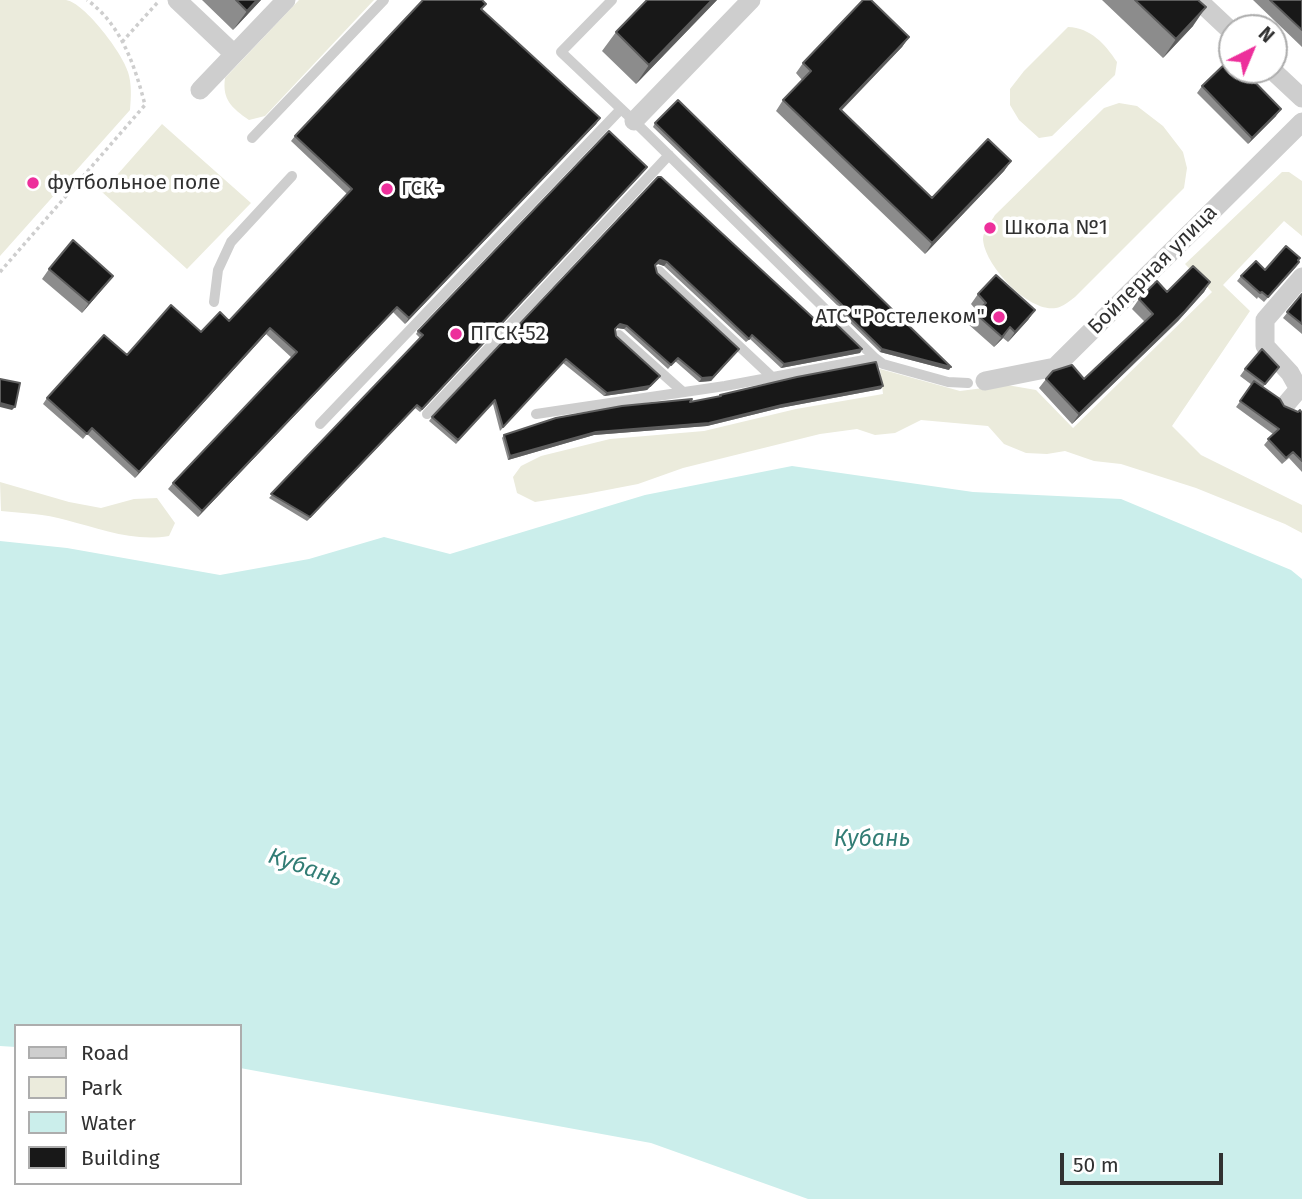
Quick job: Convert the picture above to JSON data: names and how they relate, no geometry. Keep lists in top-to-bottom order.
{
  "streets": {
    "street": ["Бойлерная улица"]
  },
  "water": ["Кубань"],
  "places": [
    "футбольное поле",
    "ГСК-",
    "Школа №1",
    "АТС \"Ростелеком\"",
    "ПГСК-52"
  ],
  "legend": [
    "Road",
    "Park",
    "Water",
    "Building"
  ],
  "scale_bar": "50 m",
  "north": "top right"
}
